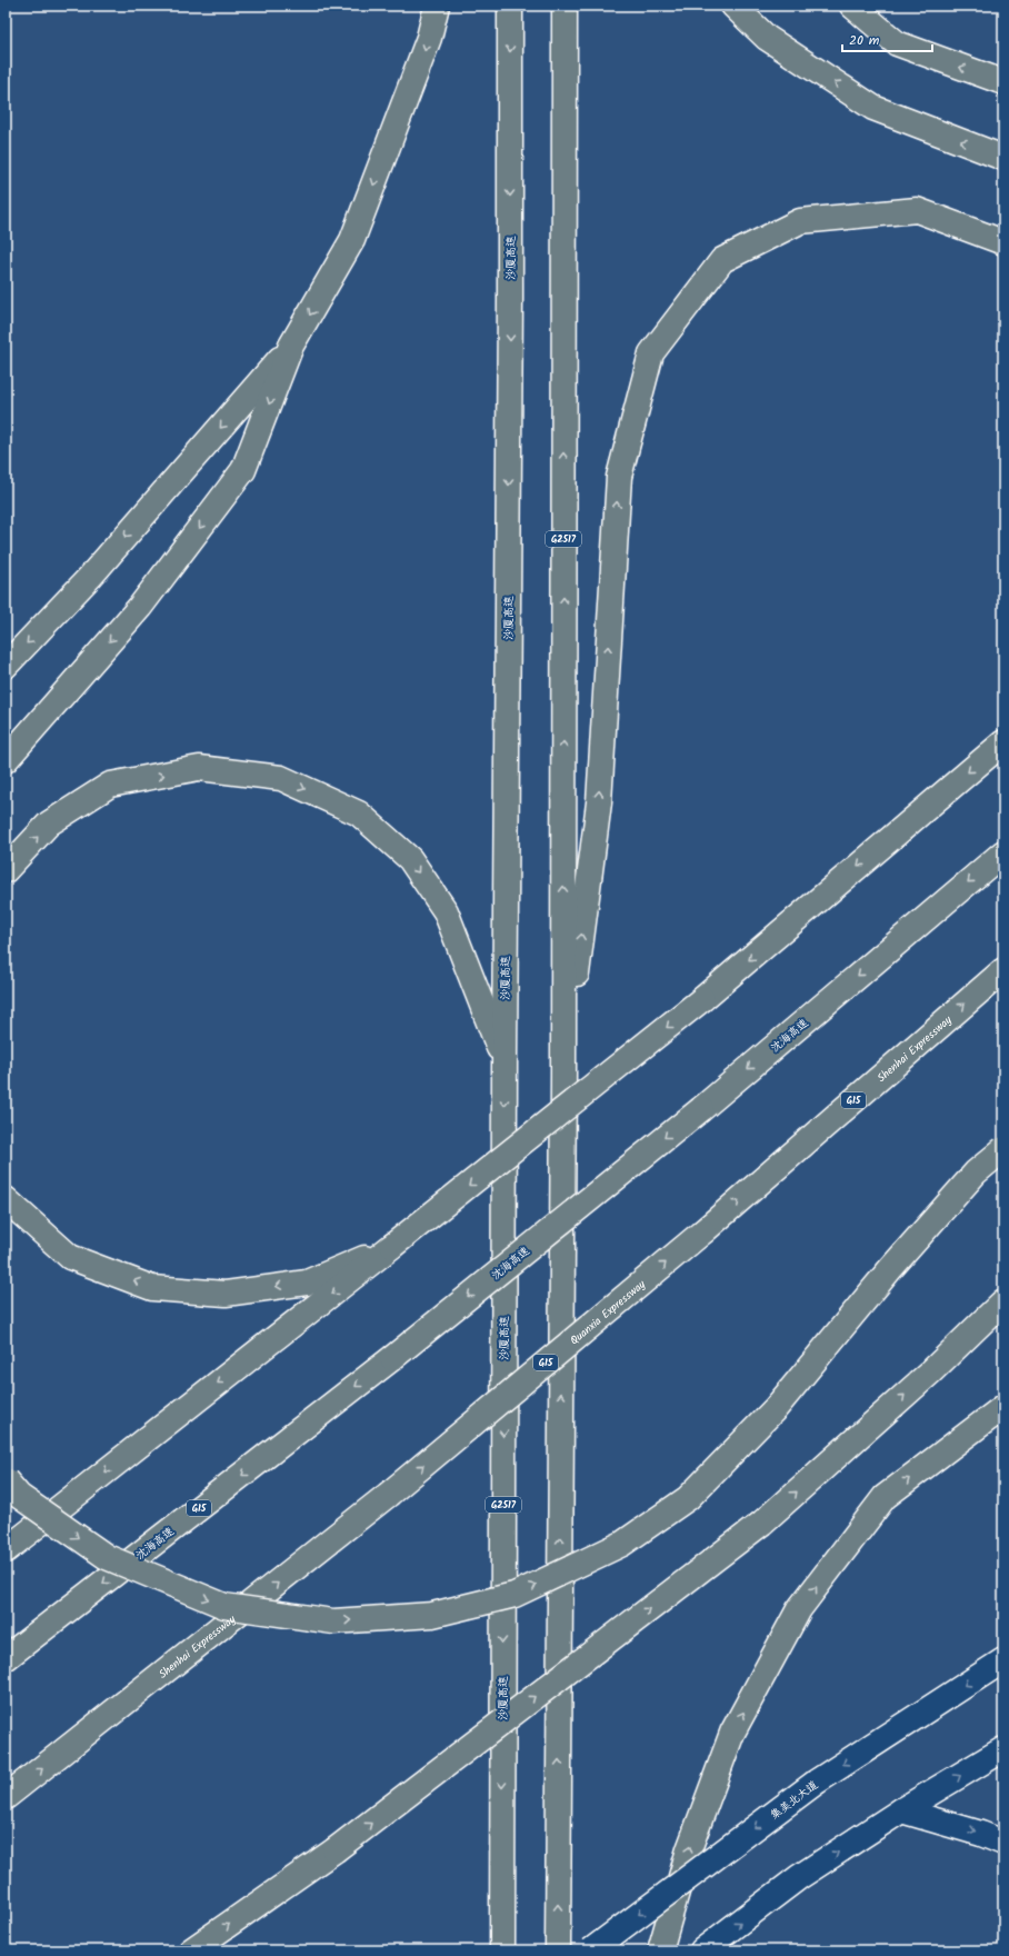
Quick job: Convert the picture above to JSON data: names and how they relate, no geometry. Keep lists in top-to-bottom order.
{
  "streets": {
    "highway": [
      "沙厦高速",
      "G2517",
      "沈海高速",
      "Shenhai Expressway",
      "G15",
      "Quanxia Expressway"
    ],
    "main road": ["集美北大道"]
  },
  "crossings": [
    ["Shenhai Expressway", "Quanxia Expressway"]
  ],
  "scale_bar": "20 m"
}
